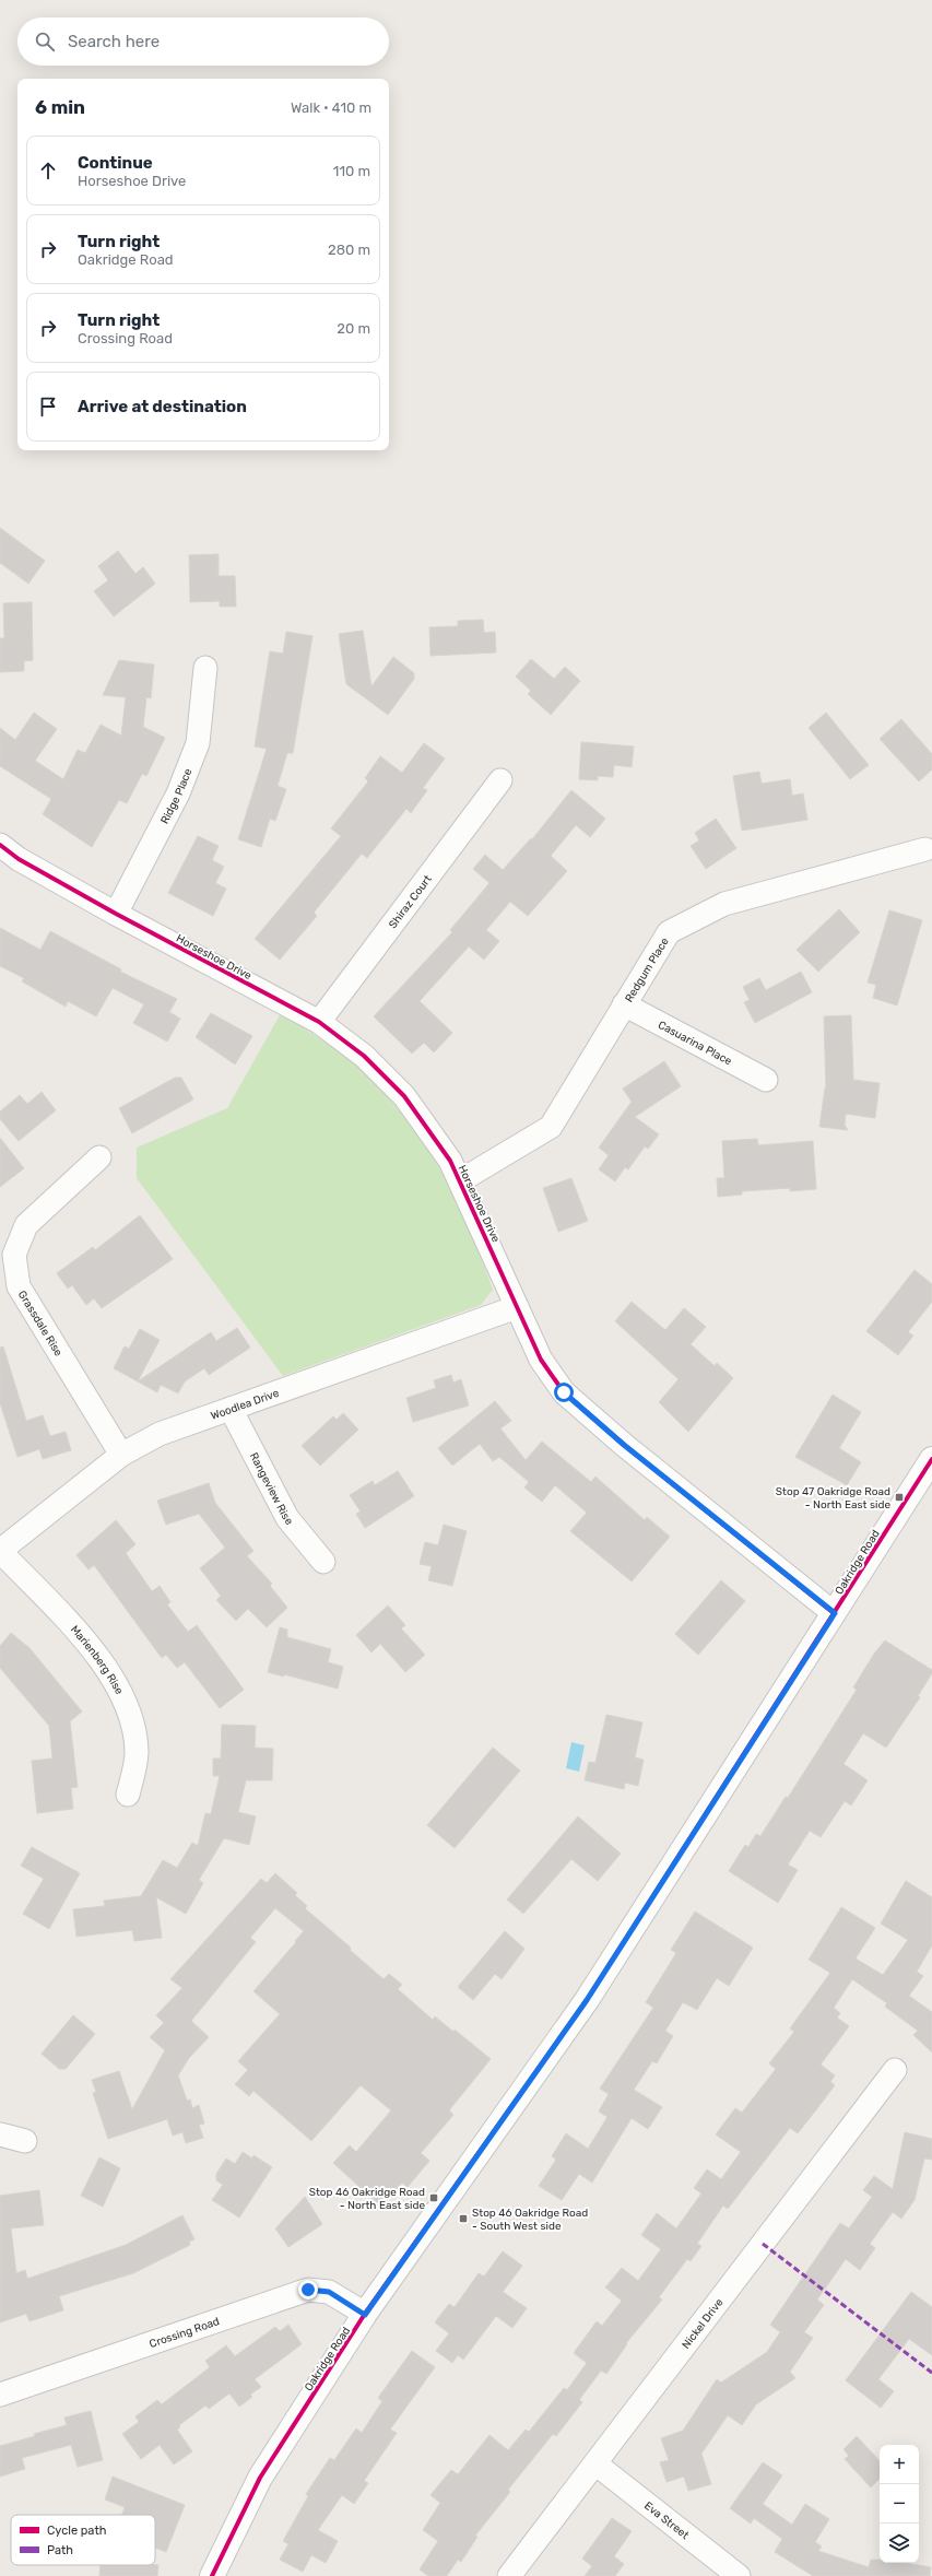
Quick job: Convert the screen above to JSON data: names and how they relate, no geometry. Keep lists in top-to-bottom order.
{
  "streets": {
    "street": [
      "Ridge Place",
      "Shiraz Court",
      "Horseshoe Drive",
      "Redgum Place",
      "Casuarina Place",
      "Grassdale Rise",
      "Woodlea Drive",
      "Rangeview Rise",
      "Oakridge Road",
      "Marienberg Rise",
      "Nickel Drive",
      "Crossing Road",
      "Eva Street"
    ]
  },
  "crossings": [
    ["Ridge Place", "Horseshoe Drive"],
    ["Shiraz Court", "Horseshoe Drive"],
    ["Horseshoe Drive", "Redgum Place"],
    ["Horseshoe Drive", "Woodlea Drive"],
    ["Horseshoe Drive", "Oakridge Road"],
    ["Redgum Place", "Casuarina Place"],
    ["Grassdale Rise", "Woodlea Drive"],
    ["Woodlea Drive", "Rangeview Rise"],
    ["Woodlea Drive", "Marienberg Rise"],
    ["Oakridge Road", "Crossing Road"],
    ["Nickel Drive", "Eva Street"]
  ],
  "places": {
    "transit": ["Stop 47 Oakridge Road - North East side", "Stop 46 Oakridge Road - North East side", "Stop 46 Oakridge Road - South West side"]
  },
  "legend": ["Cycle path", "Path"],
  "page": {
    "search": "Search here",
    "heading": ["6 min", "Walk · 410 m"],
    "list": [
      ["Continue", "Horseshoe Drive", "110 m"],
      ["Turn right", "Oakridge Road", "280 m"],
      ["Turn right", "Crossing Road", "20 m"],
      "Arrive at destination"
    ],
    "map_buttons": ["+", "−"]
  }
}
